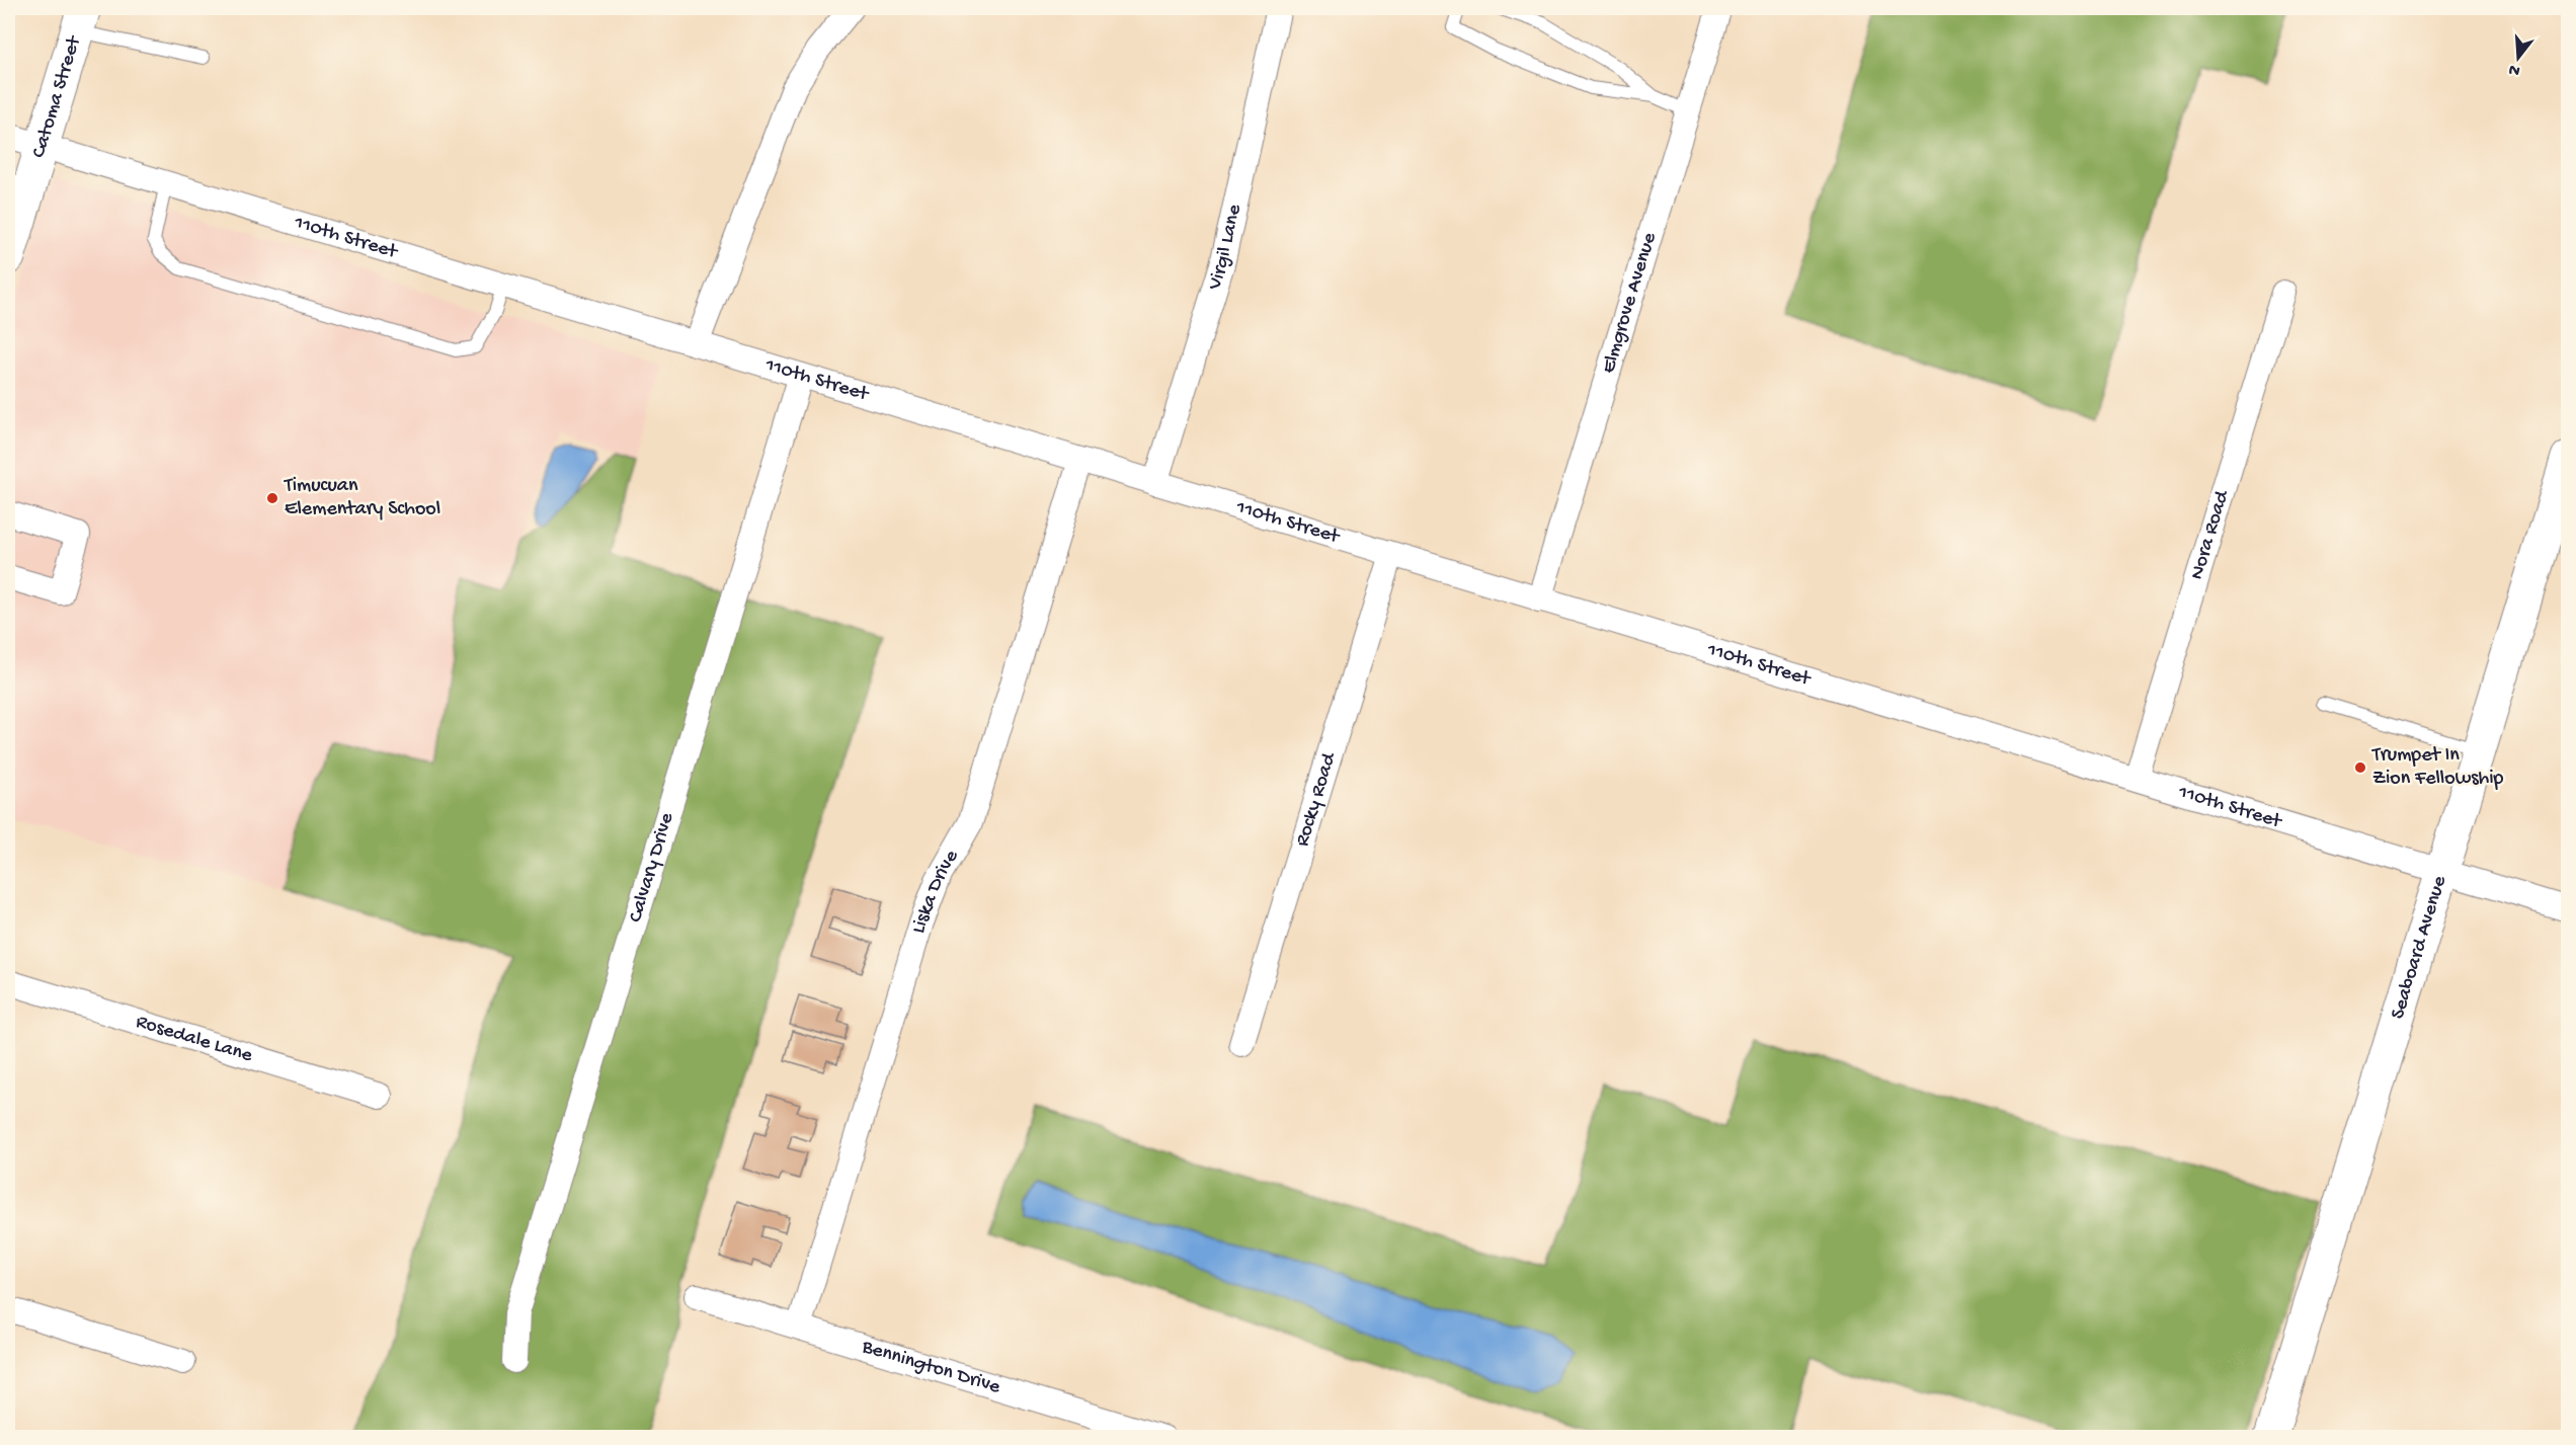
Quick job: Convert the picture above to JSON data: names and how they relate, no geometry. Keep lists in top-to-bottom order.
{
  "streets": {
    "street": [
      "Catoma Street",
      "110th Street",
      "Virgil Lane",
      "Elmgrove Avenue",
      "Nora Road",
      "Rocky Road",
      "Calvary Drive",
      "Liska Drive",
      "Seaboard Avenue",
      "Rosedale Lane",
      "Bennington Drive"
    ]
  },
  "crossings": [
    ["Catoma Street", "110th Street"],
    ["110th Street", "Virgil Lane"],
    ["110th Street", "Elmgrove Avenue"],
    ["110th Street", "Nora Road"],
    ["110th Street", "Rocky Road"],
    ["110th Street", "Calvary Drive"],
    ["110th Street", "Liska Drive"],
    ["110th Street", "Seaboard Avenue"],
    ["Liska Drive", "Bennington Drive"]
  ],
  "places": ["Timucuan Elementary School", "Trumpet In Zion Fellowship"],
  "north": "bottom"
}
